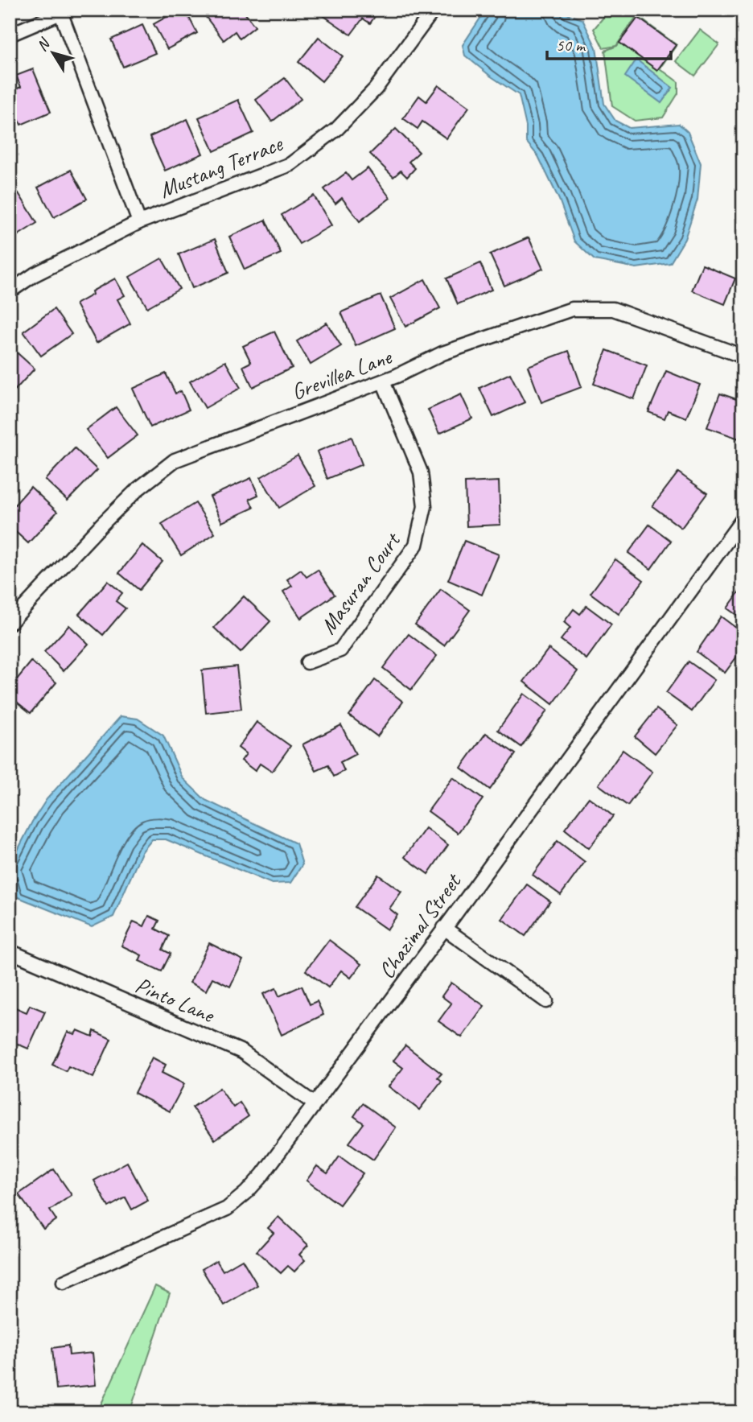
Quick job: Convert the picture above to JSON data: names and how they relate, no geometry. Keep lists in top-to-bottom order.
{
  "streets": {
    "street": [
      "Mustang Terrace",
      "Grevillea Lane",
      "Masuran Court",
      "Chazimal Street",
      "Pinto Lane"
    ]
  },
  "crossings": [
    ["Grevillea Lane", "Masuran Court"],
    ["Chazimal Street", "Pinto Lane"]
  ],
  "scale_bar": "50 m",
  "north": "top left"
}
